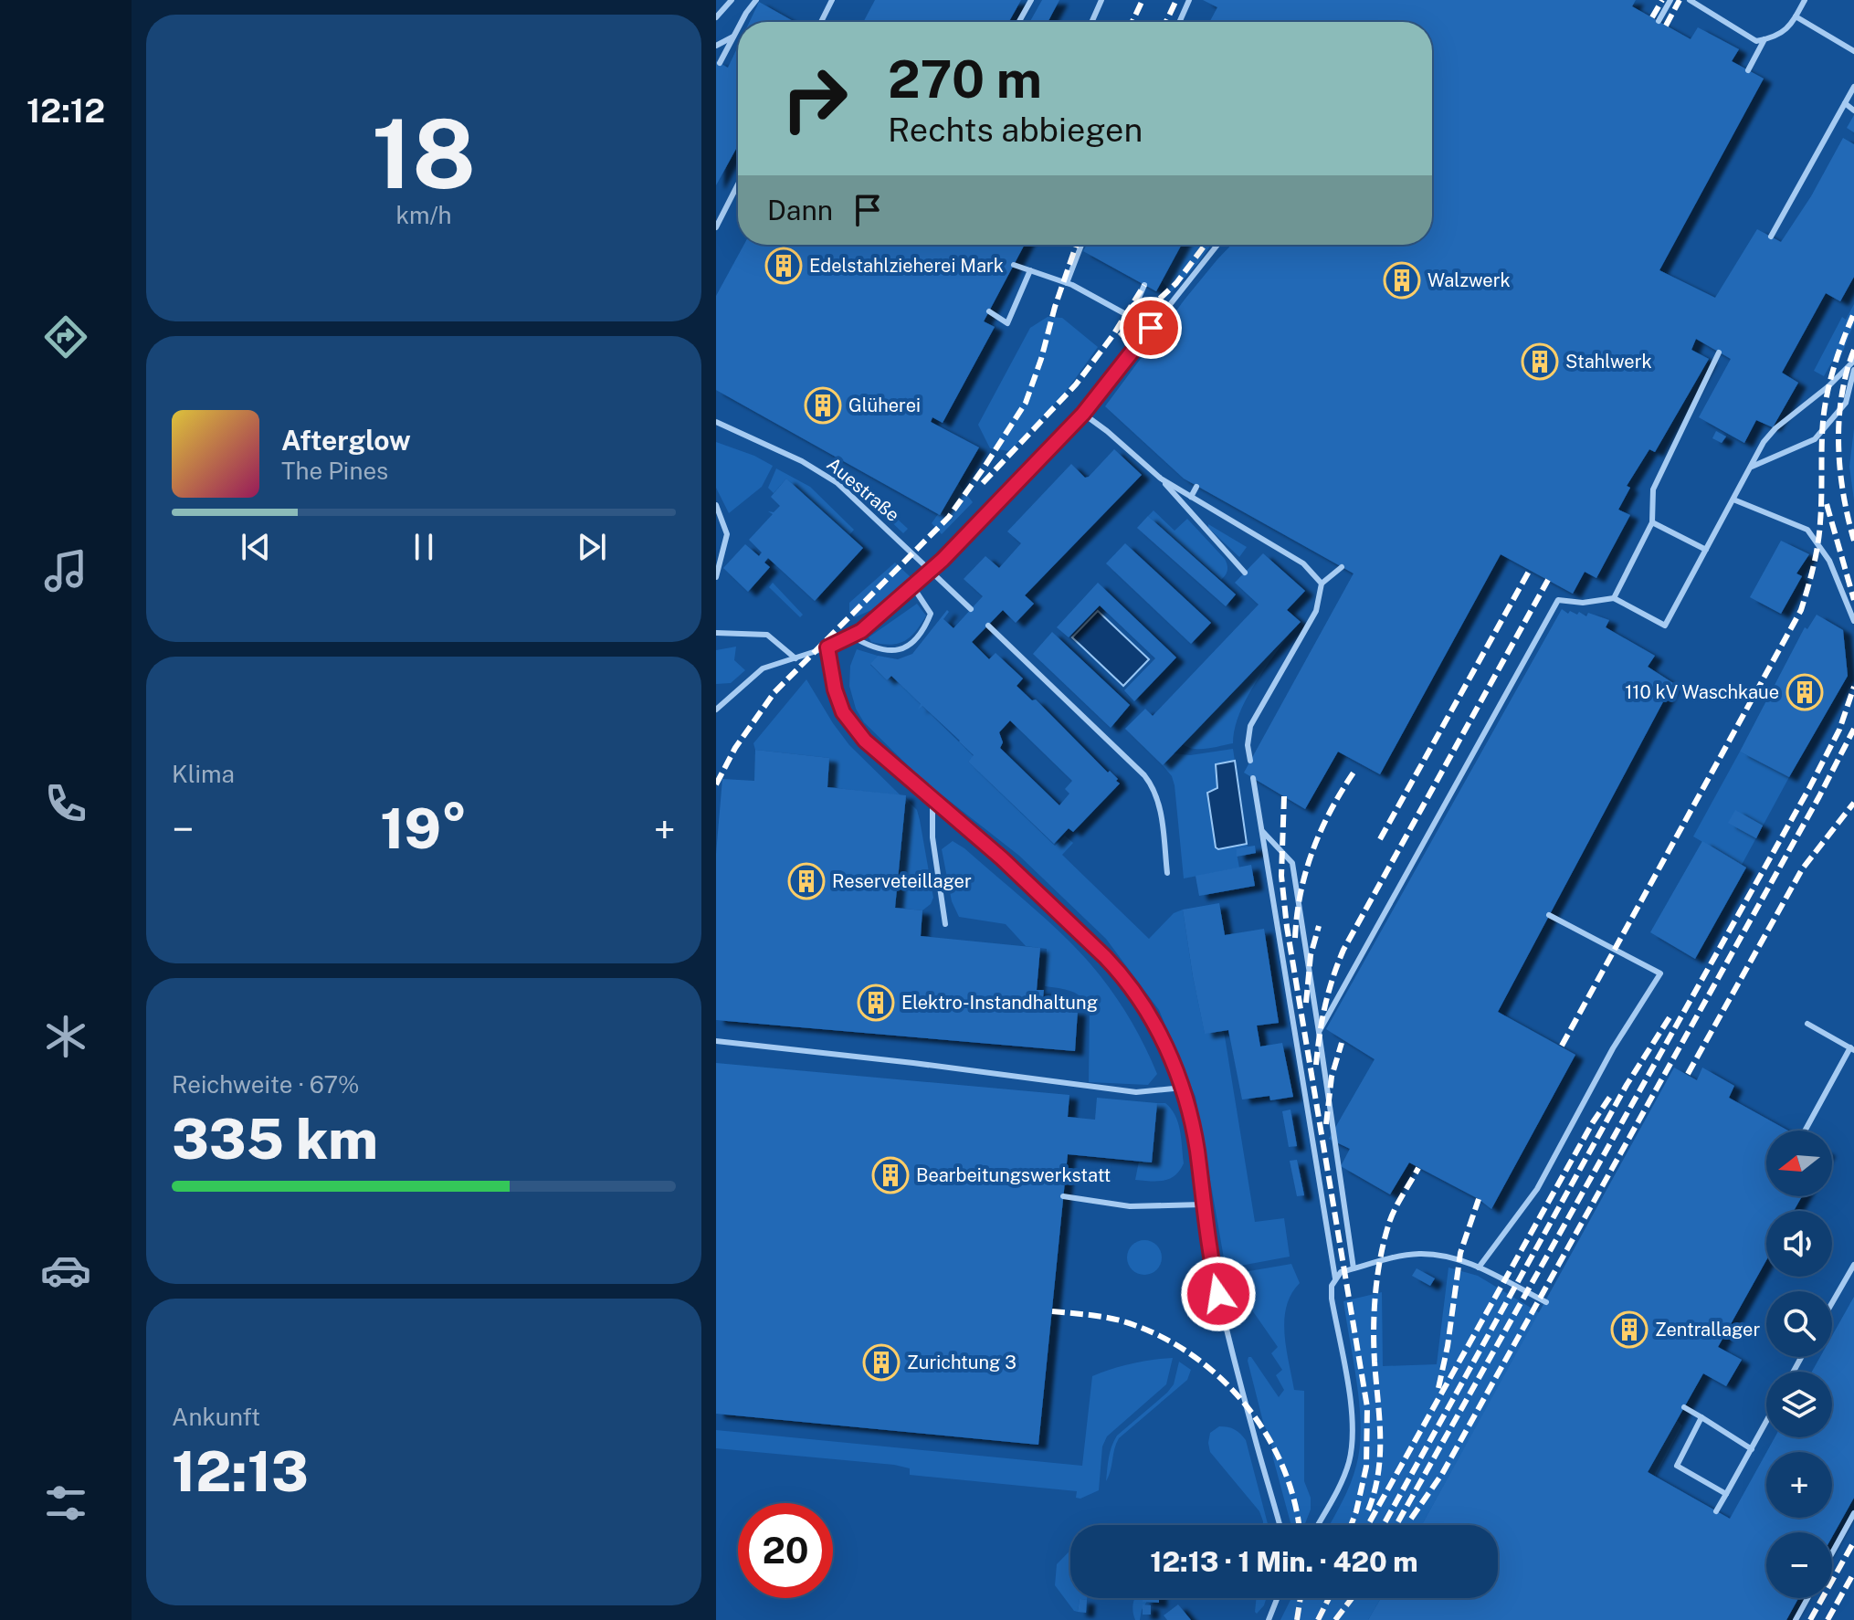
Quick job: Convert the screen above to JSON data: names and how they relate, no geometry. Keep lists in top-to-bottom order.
{
  "streets": {
    "lane": ["Auestraße"]
  },
  "places": {
    "building": [
      "Edelstahlzieherei Mark",
      "Walzwerk",
      "Stahlwerk",
      "Glüherei",
      "110 kV Waschkaue",
      "Reserveteillager",
      "Elektro-Instandhaltung",
      "Bearbeitungswerkstatt",
      "Zentrallager",
      "Zurichtung 3"
    ]
  },
  "north": "left",
  "page": {
    "tabs": "12:12",
    "tile": [
      ["18", "km/h"],
      "Klima",
      ["Reichweite · 67%", "335 km"],
      ["Ankunft", "12:13"]
    ],
    "turn": ["270 m", "Rechts abbiegen"],
    "then": "Dann",
    "song": ["Afterglow", "The Pines"],
    "heat": ["−", "19°", "+"],
    "map_buttons": ["+", "−"],
    "limit": "20",
    "trip": "12:13 · 1 Min. · 420 m"
  }
}
